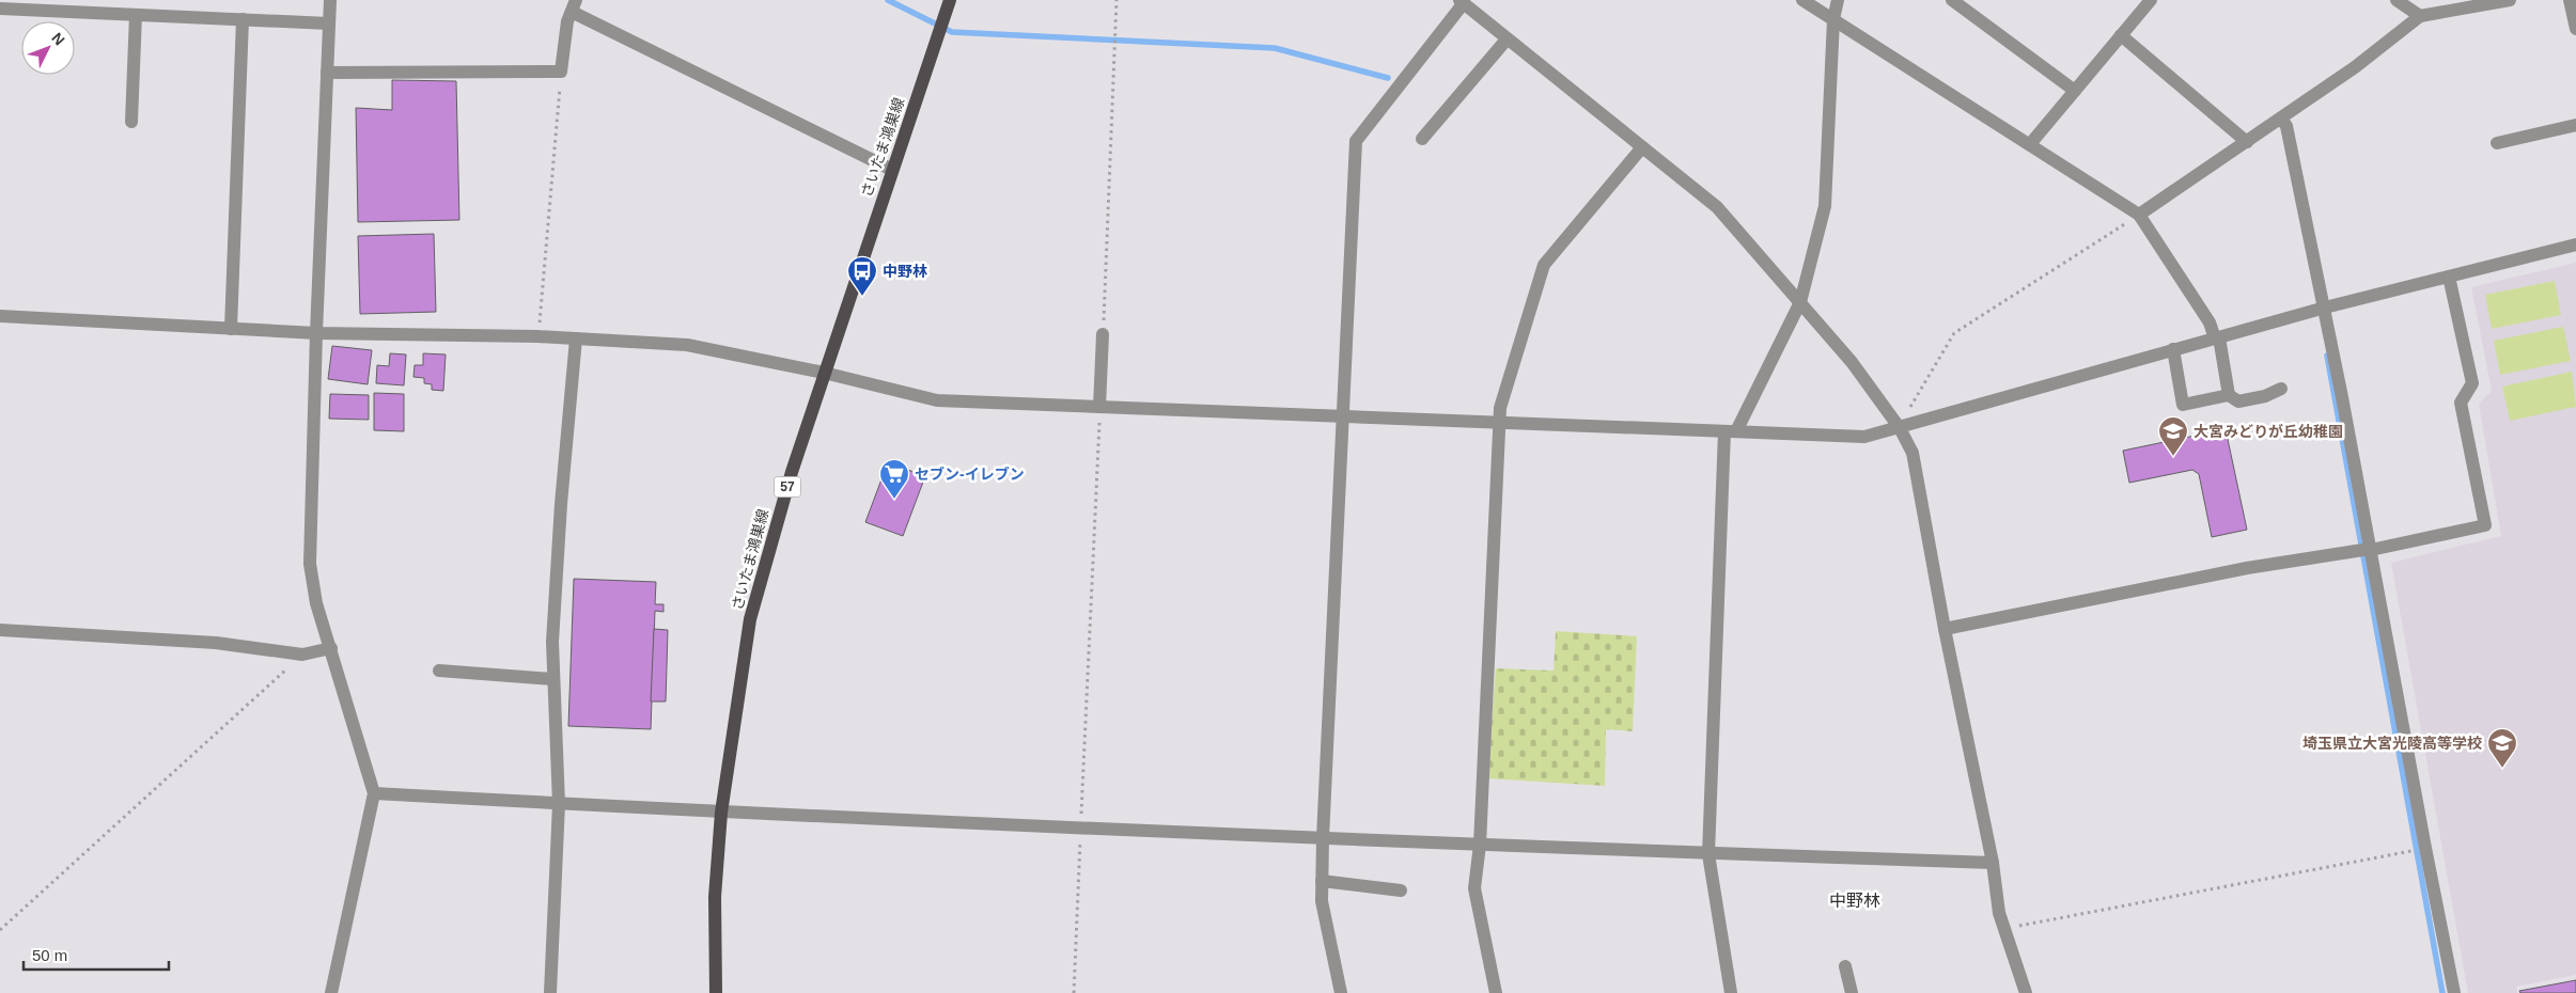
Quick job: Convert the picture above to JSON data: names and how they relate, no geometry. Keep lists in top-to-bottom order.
{
  "streets": {
    "main road": ["さいたま鴻巣線", "57"]
  },
  "districts": ["中野林"],
  "places": {
    "bus stop": ["中野林"],
    "school or university": ["大宮みどりが丘幼稚園", "埼玉県立大宮光陵高等学校"],
    "supermarket": ["セブン-イレブン"]
  },
  "scale_bar": "50 m",
  "north": "top right"
}
